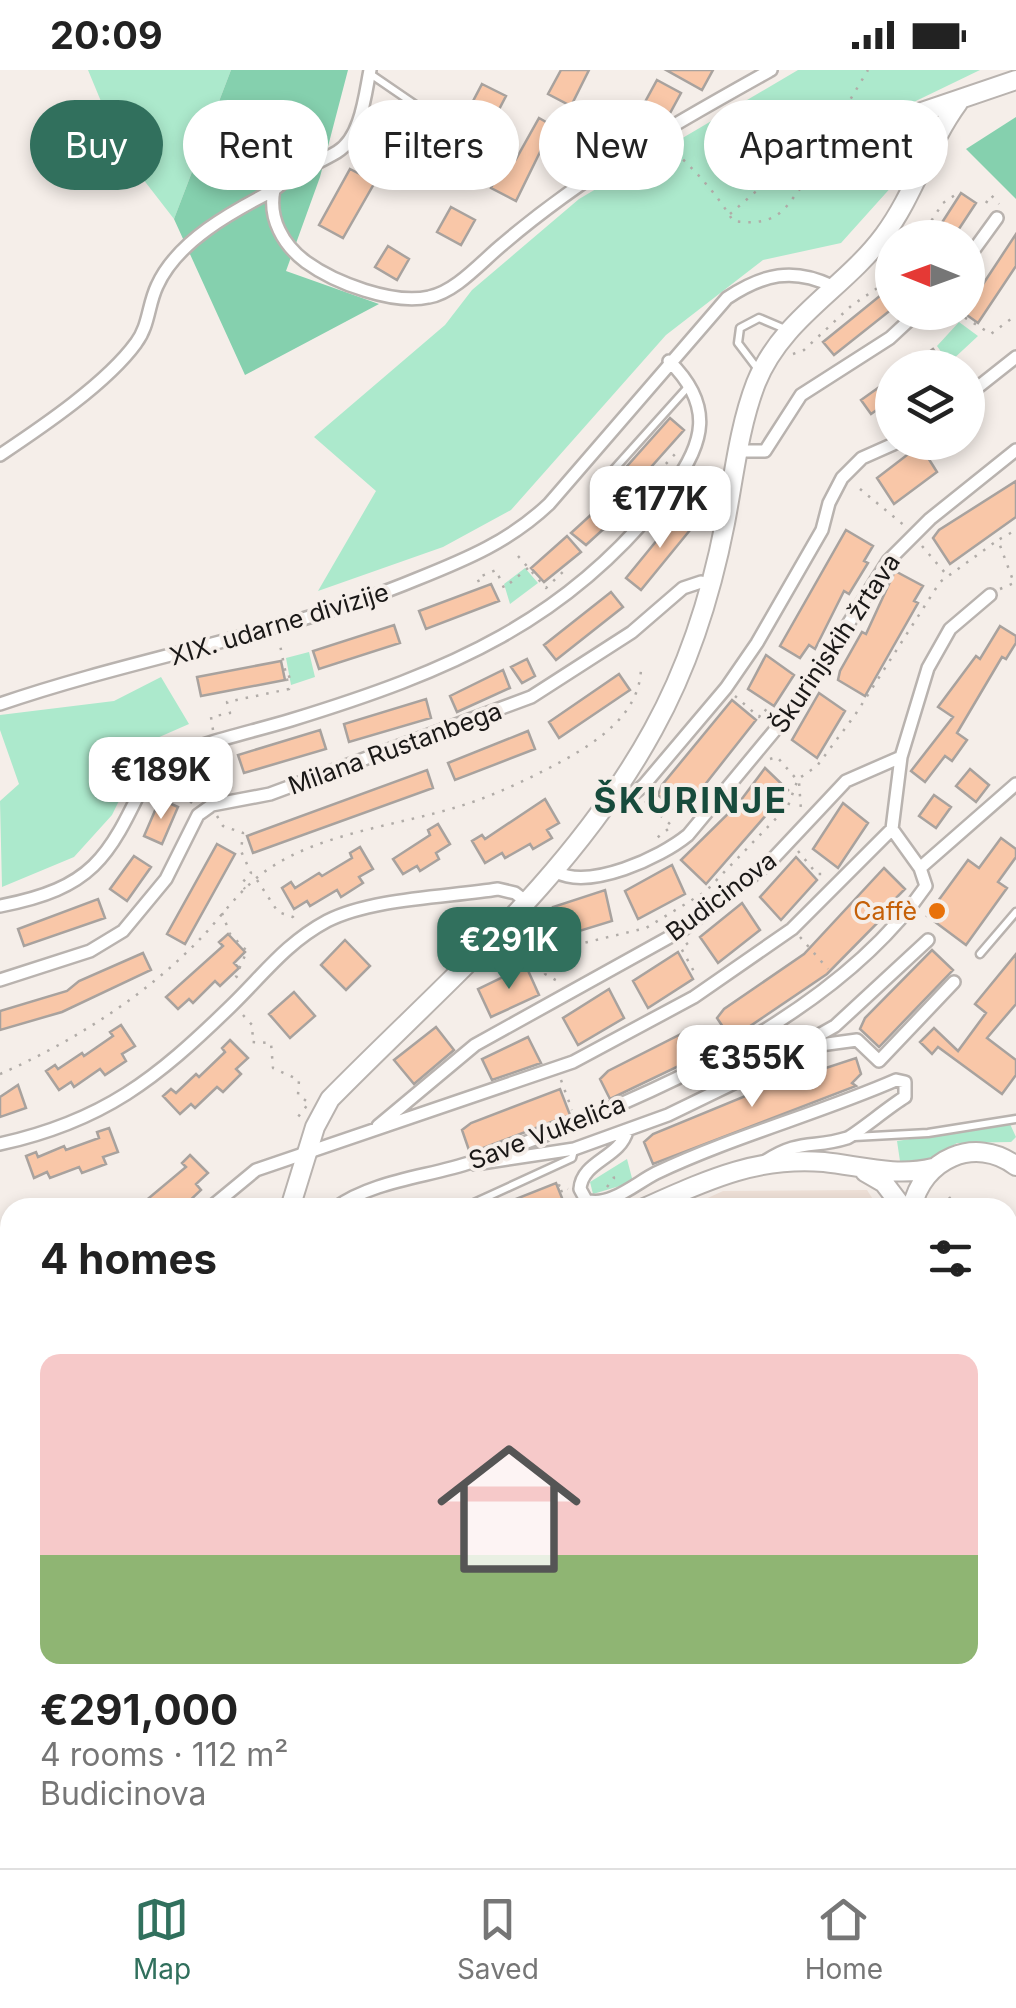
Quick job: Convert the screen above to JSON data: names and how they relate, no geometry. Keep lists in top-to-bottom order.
{
  "streets": {
    "street": [
      "XIX. udarne divizije",
      "Škurinjskih žrtava",
      "Milana Rustanbega",
      "Budicinova",
      "Save Vukelića"
    ]
  },
  "districts": ["ŠKURINJE"],
  "places": ["Caffè"],
  "north": "left",
  "page": {
    "status": "20:09",
    "chip": [
      "Buy",
      "Rent",
      "Filters",
      "New",
      "Apartment"
    ],
    "price": [
      "€177K",
      "€189K",
      "€291K",
      "€355K"
    ],
    "heading": "4 homes",
    "list": [
      {
        "name": "€291,000",
        "note": "4 rooms · 112 m² · Budicinova"
      }
    ],
    "tabs": ["Map", "Saved", "Home"]
  }
}
